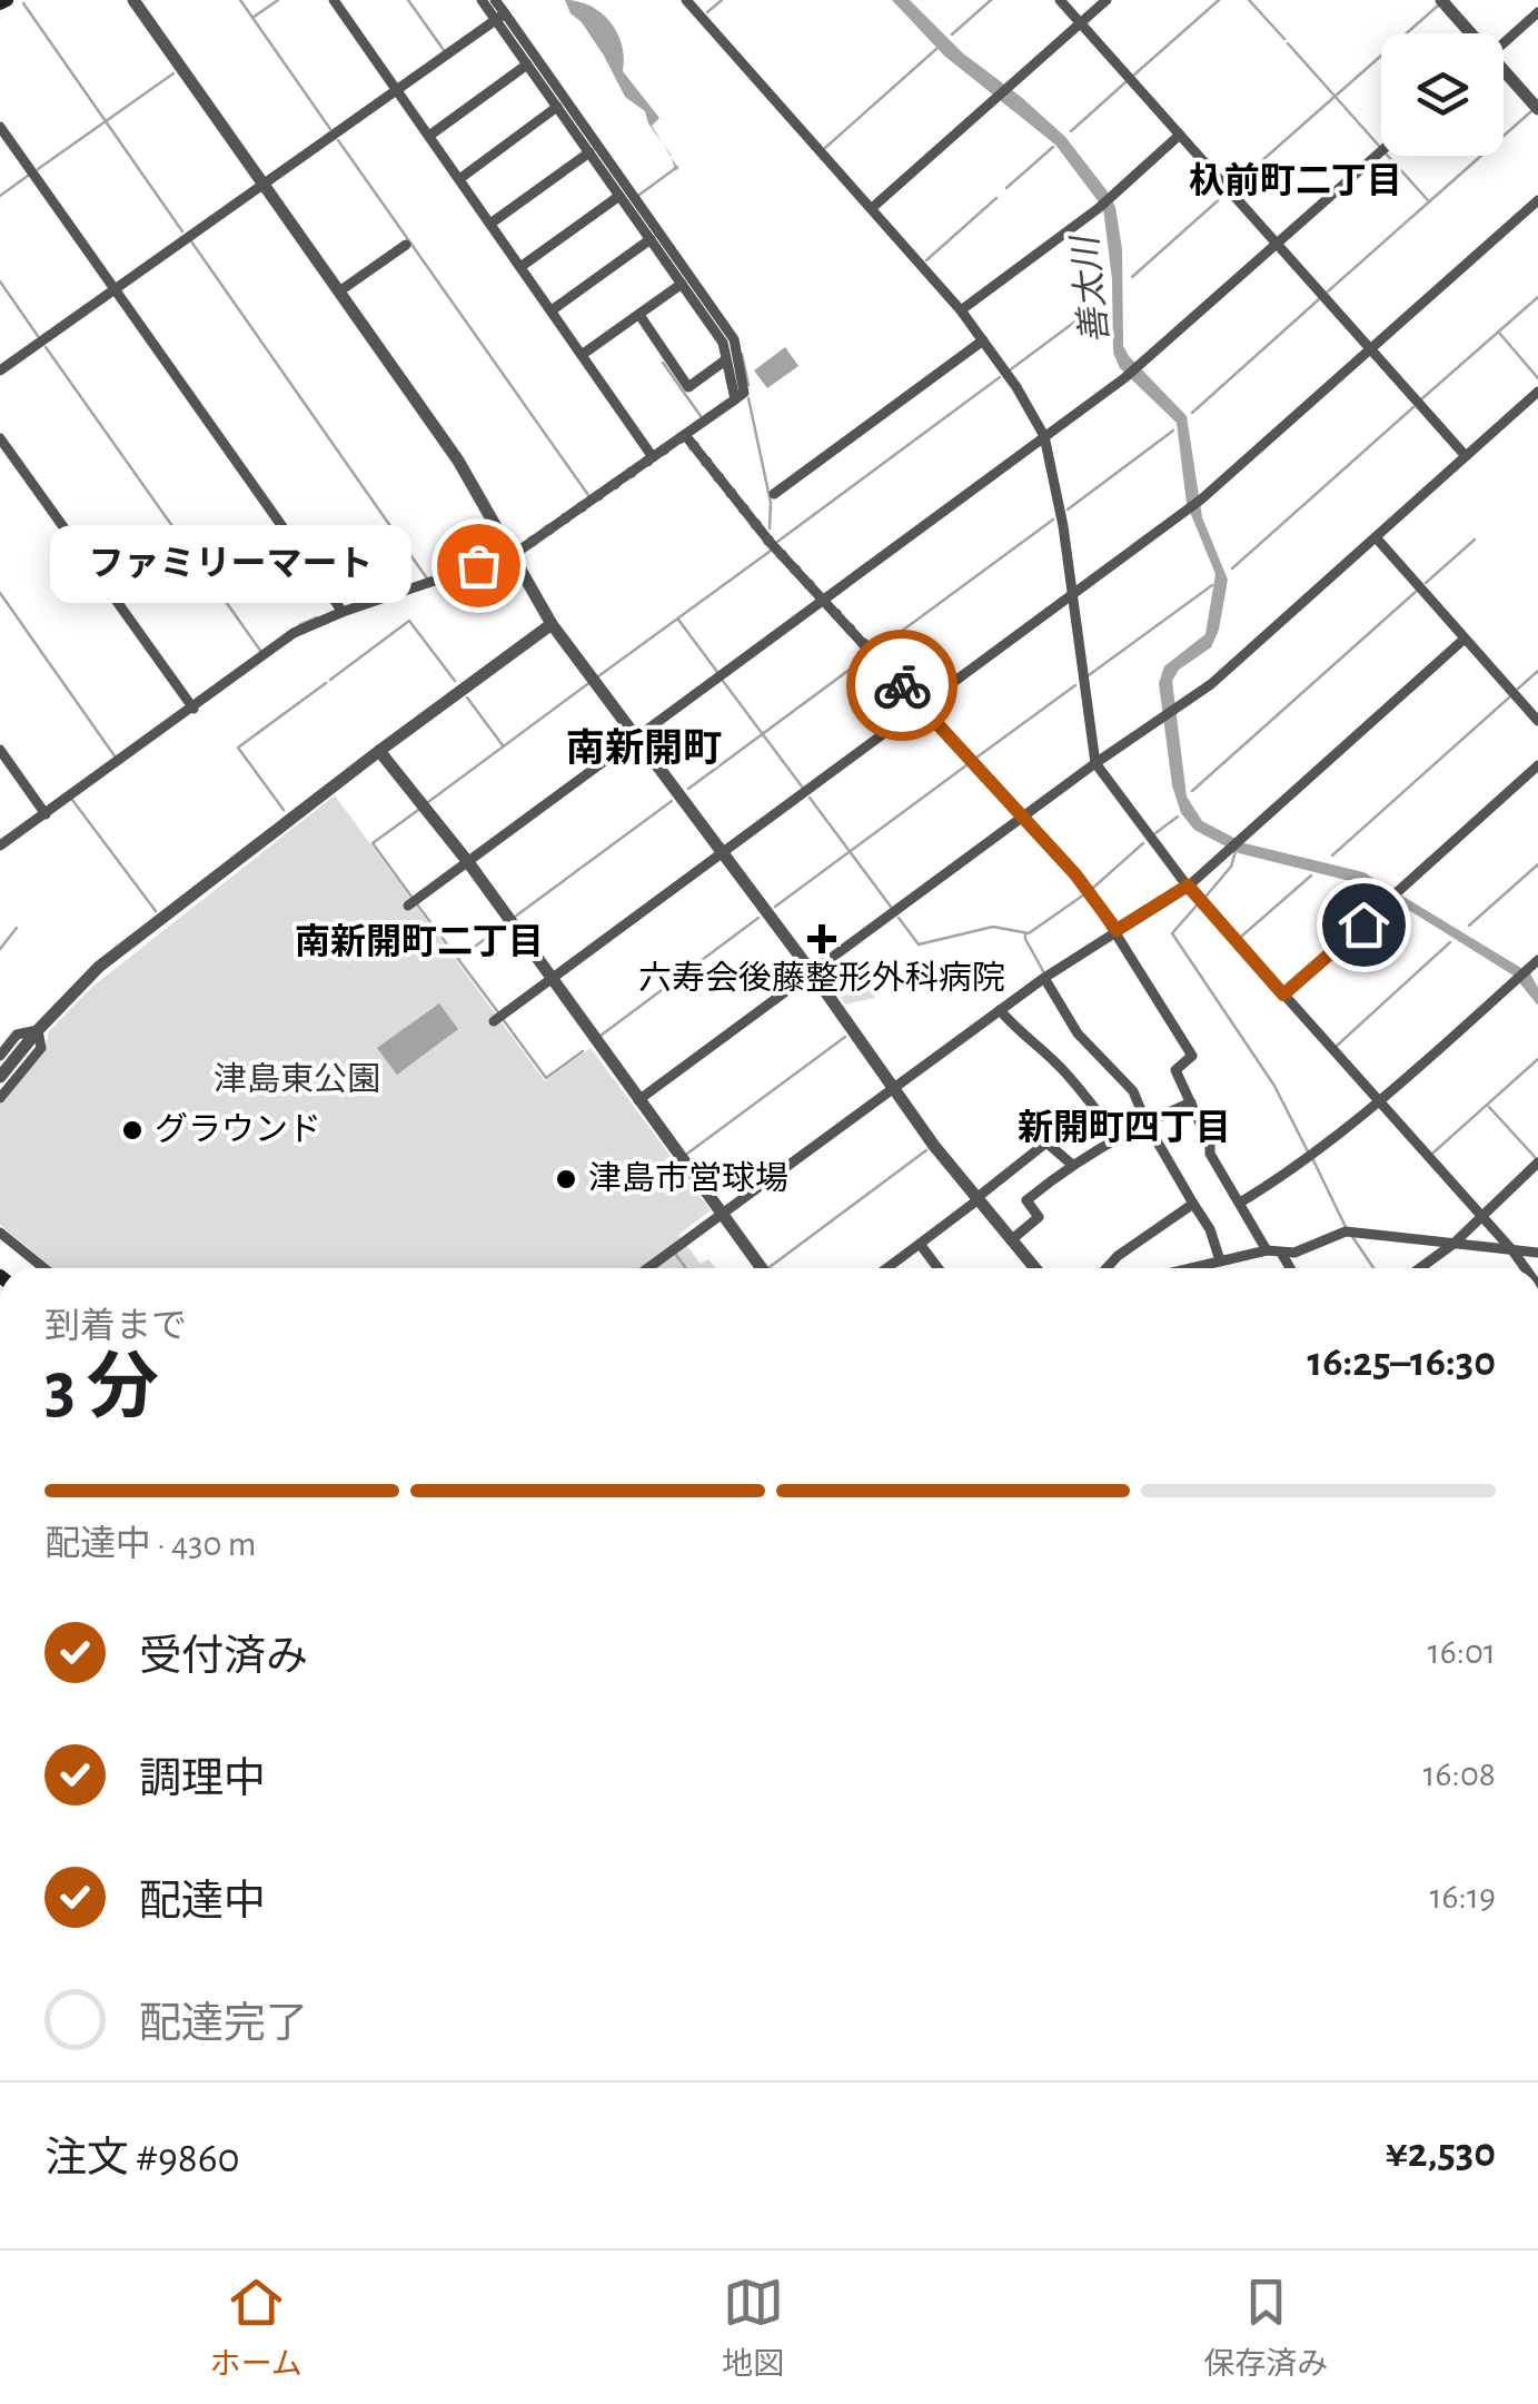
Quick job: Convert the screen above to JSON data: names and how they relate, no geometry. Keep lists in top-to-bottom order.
{
  "districts": [
    "杁前町二丁目",
    "南新開町",
    "南新開町二丁目",
    "新開町四丁目"
  ],
  "water": ["善太川"],
  "parks": ["津島東公園"],
  "places": {
    "other": ["ファミリーマート", "グラウンド", "津島市営球場"],
    "health": ["六寿会後藤整形外科病院"]
  },
  "page": {
    "bubble": "ファミリーマート",
    "heading": ["3 分", "到着まで", "16:25–16:30"],
    "panel": ["注文 #9860", "¥2,530"],
    "bar": "配達中 · 430 m",
    "list": [
      ["受付済み", "16:01"],
      ["調理中", "16:08"],
      ["配達中", "16:19"],
      "配達完了"
    ],
    "tabs": ["ホーム", "地図", "保存済み"]
  }
}
